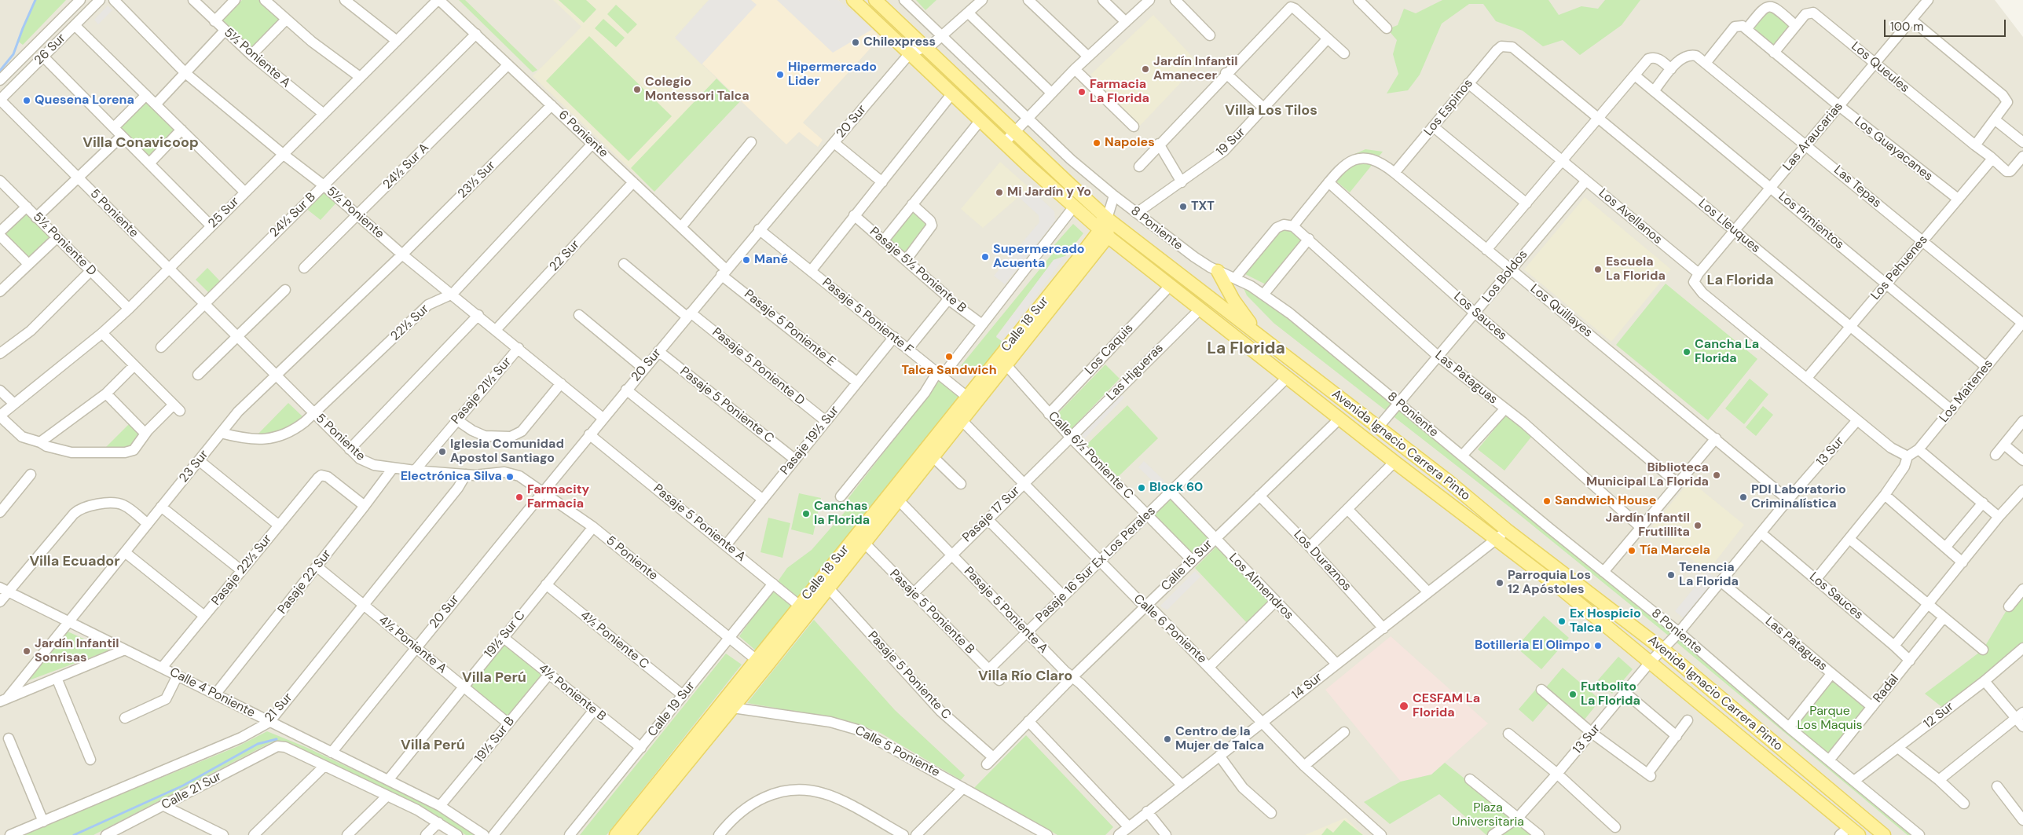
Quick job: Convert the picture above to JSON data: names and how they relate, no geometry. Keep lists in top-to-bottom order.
{
  "streets": {
    "main road": ["Calle 18 Sur", "Avenida Ignacio Carrera Pinto"],
    "street": [
      "26 Sur",
      "5½ Poniente A",
      "Los Queules",
      "Los Espinos",
      "20 Sur",
      "6 Poniente",
      "Las Araucarias",
      "19 Sur",
      "Los Guayacanes",
      "24½ Sur A",
      "23½ Sur",
      "Las Tepas",
      "25 Sur",
      "5½ Poniente",
      "5 Poniente",
      "24½ Sur B",
      "Los Avellanos",
      "Los Pimientos",
      "Los Lleuques",
      "8 Poniente",
      "5½ Poniente D",
      "22 Sur",
      "Los Pehuenes",
      "Pasaje 5½ Poniente B",
      "Los Boldos",
      "Los Quillayes",
      "Pasaje 5 Poniente F",
      "Los Sauces",
      "22½ Sur",
      "Pasaje 5 Poniente E",
      "Los Caquis",
      "Pasaje 5 Poniente D",
      "Las Higueras",
      "Las Pataguas",
      "Pasaje 21½ Sur",
      "Los Maitenes",
      "Pasaje 5 Poniente C",
      "Pasaje 19½ Sur",
      "13 Sur",
      "Calle 6½ Poniente C",
      "23 Sur",
      "Pasaje 17 Sur",
      "Pasaje 5 Poniente A",
      "Los Duraznos",
      "Pasaje 16 Sur Ex Los Perales",
      "Calle 15 Sur",
      "Pasaje 22½ Sur",
      "Pasaje 22 Sur",
      "Los Almendros",
      "Pasaje 5 Poniente B",
      "Calle 6 Poniente",
      "19½ Sur C",
      "4½ Poniente C",
      "4½ Poniente A",
      "14 Sur",
      "Radal",
      "Calle 4 Poniente",
      "4½ Poniente B",
      "21 Sur",
      "Calle 19 Sur",
      "12 Sur",
      "19½ Sur B",
      "Calle 5 Poniente",
      "Calle 21 Sur"
    ]
  },
  "crossings": [
    ["26 Sur", "5 Poniente"],
    ["5½ Poniente A", "25 Sur"],
    ["Los Queules", "Las Araucarias"],
    ["Los Queules", "Los Guayacanes"],
    ["Los Queules", "Los Pehuenes"],
    ["Los Espinos", "Los Avellanos"],
    ["Los Espinos", "Los Lleuques"],
    ["Los Espinos", "Los Quillayes"],
    ["20 Sur", "6 Poniente"],
    ["20 Sur", "5½ Poniente"],
    ["20 Sur", "5 Poniente"],
    ["20 Sur", "Pasaje 5 Poniente F"],
    ["20 Sur", "Pasaje 5 Poniente E"],
    ["20 Sur", "Pasaje 5 Poniente D"],
    ["20 Sur", "Pasaje 5 Poniente C"],
    ["20 Sur", "Avenida Ignacio Carrera Pinto"],
    ["20 Sur", "Pasaje 5 Poniente A"],
    ["20 Sur", "4½ Poniente A"],
    ["20 Sur", "Calle 4 Poniente"],
    ["6 Poniente", "24½ Sur A"],
    ["6 Poniente", "23½ Sur"],
    ["6 Poniente", "25 Sur"],
    ["6 Poniente", "24½ Sur B"],
    ["6 Poniente", "22 Sur"],
    ["6 Poniente", "22½ Sur"],
    ["6 Poniente", "Pasaje 5 Poniente E"],
    ["Las Araucarias", "Los Guayacanes"],
    ["Las Araucarias", "Las Tepas"],
    ["Las Araucarias", "Los Avellanos"],
    ["Las Araucarias", "Los Pimientos"],
    ["Las Araucarias", "Los Lleuques"],
    ["19 Sur", "8 Poniente"],
    ["Los Guayacanes", "Los Pehuenes"],
    ["24½ Sur A", "5½ Poniente"],
    ["23½ Sur", "5½ Poniente"],
    ["23½ Sur", "23 Sur"],
    ["Las Tepas", "Los Pehuenes"],
    ["Las Tepas", "Los Maitenes"],
    ["25 Sur", "5½ Poniente"],
    ["25 Sur", "5 Poniente"],
    ["25 Sur", "5½ Poniente D"],
    ["5½ Poniente", "24½ Sur B"],
    ["5½ Poniente", "22 Sur"],
    ["5½ Poniente", "22½ Sur"],
    ["5½ Poniente", "Pasaje 21½ Sur"],
    ["5½ Poniente", "23 Sur"],
    ["5 Poniente", "24½ Sur B"],
    ["5 Poniente", "22½ Sur"],
    ["5 Poniente", "Calle 18 Sur"],
    ["5 Poniente", "Pasaje 21½ Sur"],
    ["5 Poniente", "23 Sur"],
    ["5 Poniente", "Pasaje 22 Sur"],
    ["5 Poniente", "19½ Sur C"],
    ["5 Poniente", "21 Sur"],
    ["5 Poniente", "Calle 19 Sur"],
    ["Los Avellanos", "Los Boldos"],
    ["Los Pimientos", "Los Pehuenes"],
    ["Los Pimientos", "Los Maitenes"],
    ["Los Lleuques", "Los Pehuenes"],
    ["Los Lleuques", "Los Maitenes"],
    ["8 Poniente", "Los Boldos"],
    ["8 Poniente", "13 Sur"],
    ["8 Poniente", "Radal"],
    ["8 Poniente", "12 Sur"],
    ["Los Boldos", "Los Quillayes"],
    ["Los Boldos", "Los Sauces"],
    ["Los Boldos", "Las Pataguas"],
    ["Los Boldos", "Avenida Ignacio Carrera Pinto"],
    ["Los Quillayes", "Los Sauces"],
    ["Los Quillayes", "13 Sur"],
    ["Pasaje 5 Poniente F", "Calle 18 Sur"],
    ["Pasaje 5 Poniente F", "Pasaje 19½ Sur"],
    ["Los Sauces", "13 Sur"],
    ["Los Sauces", "Radal"],
    ["22½ Sur", "23 Sur"],
    ["Calle 18 Sur", "Pasaje 5 Poniente C"],
    ["Calle 18 Sur", "Avenida Ignacio Carrera Pinto"],
    ["Calle 18 Sur", "Calle 6½ Poniente C"],
    ["Calle 18 Sur", "Pasaje 5 Poniente A"],
    ["Calle 18 Sur", "Pasaje 5 Poniente B"],
    ["Calle 18 Sur", "Calle 6 Poniente"],
    ["Calle 18 Sur", "Calle 5 Poniente"],
    ["Pasaje 5 Poniente E", "Pasaje 19½ Sur"],
    ["Los Caquis", "Avenida Ignacio Carrera Pinto"],
    ["Los Caquis", "Calle 6½ Poniente C"],
    ["Pasaje 5 Poniente D", "Pasaje 19½ Sur"],
    ["Las Higueras", "Avenida Ignacio Carrera Pinto"],
    ["Las Higueras", "Calle 6½ Poniente C"],
    ["Las Higueras", "Pasaje 17 Sur"],
    ["Las Pataguas", "13 Sur"],
    ["Las Pataguas", "Radal"],
    ["Pasaje 5 Poniente C", "Pasaje 19½ Sur"],
    ["Pasaje 5 Poniente C", "Calle 15 Sur"],
    ["Pasaje 19½ Sur", "Pasaje 5 Poniente A"],
    ["Avenida Ignacio Carrera Pinto", "13 Sur"],
    ["Avenida Ignacio Carrera Pinto", "Pasaje 16 Sur Ex Los Perales"],
    ["Avenida Ignacio Carrera Pinto", "Calle 15 Sur"],
    ["Avenida Ignacio Carrera Pinto", "14 Sur"],
    ["Calle 6½ Poniente C", "Pasaje 17 Sur"],
    ["Calle 6½ Poniente C", "Pasaje 16 Sur Ex Los Perales"],
    ["Calle 6½ Poniente C", "Calle 15 Sur"],
    ["23 Sur", "Calle 4 Poniente"],
    ["Pasaje 17 Sur", "Pasaje 5 Poniente A"],
    ["Pasaje 17 Sur", "Pasaje 5 Poniente B"],
    ["Pasaje 17 Sur", "Calle 6 Poniente"],
    ["Pasaje 5 Poniente A", "Pasaje 16 Sur Ex Los Perales"],
    ["Pasaje 5 Poniente A", "Calle 15 Sur"],
    ["Pasaje 5 Poniente A", "14 Sur"],
    ["Pasaje 5 Poniente A", "Calle 19 Sur"],
    ["Los Duraznos", "Calle 15 Sur"],
    ["Los Duraznos", "14 Sur"],
    ["Pasaje 16 Sur Ex Los Perales", "Los Almendros"],
    ["Pasaje 16 Sur Ex Los Perales", "Pasaje 5 Poniente B"],
    ["Pasaje 16 Sur Ex Los Perales", "Calle 6 Poniente"],
    ["Calle 15 Sur", "Los Almendros"],
    ["Calle 15 Sur", "Calle 6 Poniente"],
    ["Pasaje 22½ Sur", "Pasaje 22 Sur"],
    ["Pasaje 22½ Sur", "Calle 4 Poniente"],
    ["Pasaje 22 Sur", "4½ Poniente A"],
    ["Pasaje 22 Sur", "Calle 4 Poniente"],
    ["Los Almendros", "14 Sur"],
    ["Calle 6 Poniente", "14 Sur"],
    ["19½ Sur C", "4½ Poniente C"],
    ["19½ Sur C", "4½ Poniente A"],
    ["19½ Sur C", "Calle 4 Poniente"],
    ["19½ Sur C", "4½ Poniente B"],
    ["4½ Poniente C", "Calle 19 Sur"],
    ["4½ Poniente A", "21 Sur"],
    ["4½ Poniente A", "19½ Sur B"],
    ["Calle 4 Poniente", "21 Sur"],
    ["Calle 4 Poniente", "19½ Sur B"],
    ["4½ Poniente B", "Calle 19 Sur"],
    ["4½ Poniente B", "19½ Sur B"]
  ],
  "districts": [
    "Villa Los Tilos",
    "Villa Conavicoop",
    "La Florida",
    "La Florida",
    "Villa Ecuador",
    "Villa Río Claro",
    "Villa Perú",
    "Villa Perú"
  ],
  "parks": ["Parque Los Maquis", "Plaza Universitaria"],
  "places": [
    "Chilexpress",
    "Jardín Infantil Amanecer",
    "Hipermercado Lider",
    "Colegio Montessori Talca",
    "Farmacia La Florida",
    "Quesena Lorena",
    "Napoles",
    "Mi Jardín y Yo",
    "TXT",
    "Supermercado Acuenta",
    "Mané",
    "Escuela La Florida",
    "Cancha La Florida",
    "Talca Sandwich",
    "Iglesia Comunidad Apostol Santiago",
    "Biblioteca Municipal La Florida",
    "Electrónica Silva",
    "Block 60",
    "Farmacity Farmacia",
    "PDI Laboratorio Criminalística",
    "Sandwich House",
    "Canchas la Florida",
    "Jardín Infantil Frutillita",
    "Tía Marcela",
    "Tenencia La Florida",
    "Parroquia Los 12 Apóstoles",
    "Ex Hospicio Talca",
    "Botilleria El Olimpo",
    "Jardín Infantil Sonrisas",
    "Futbolito La Florida",
    "CESFAM La Florida",
    "Centro de la Mujer de Talca"
  ],
  "scale_bar": "100 m"
}
